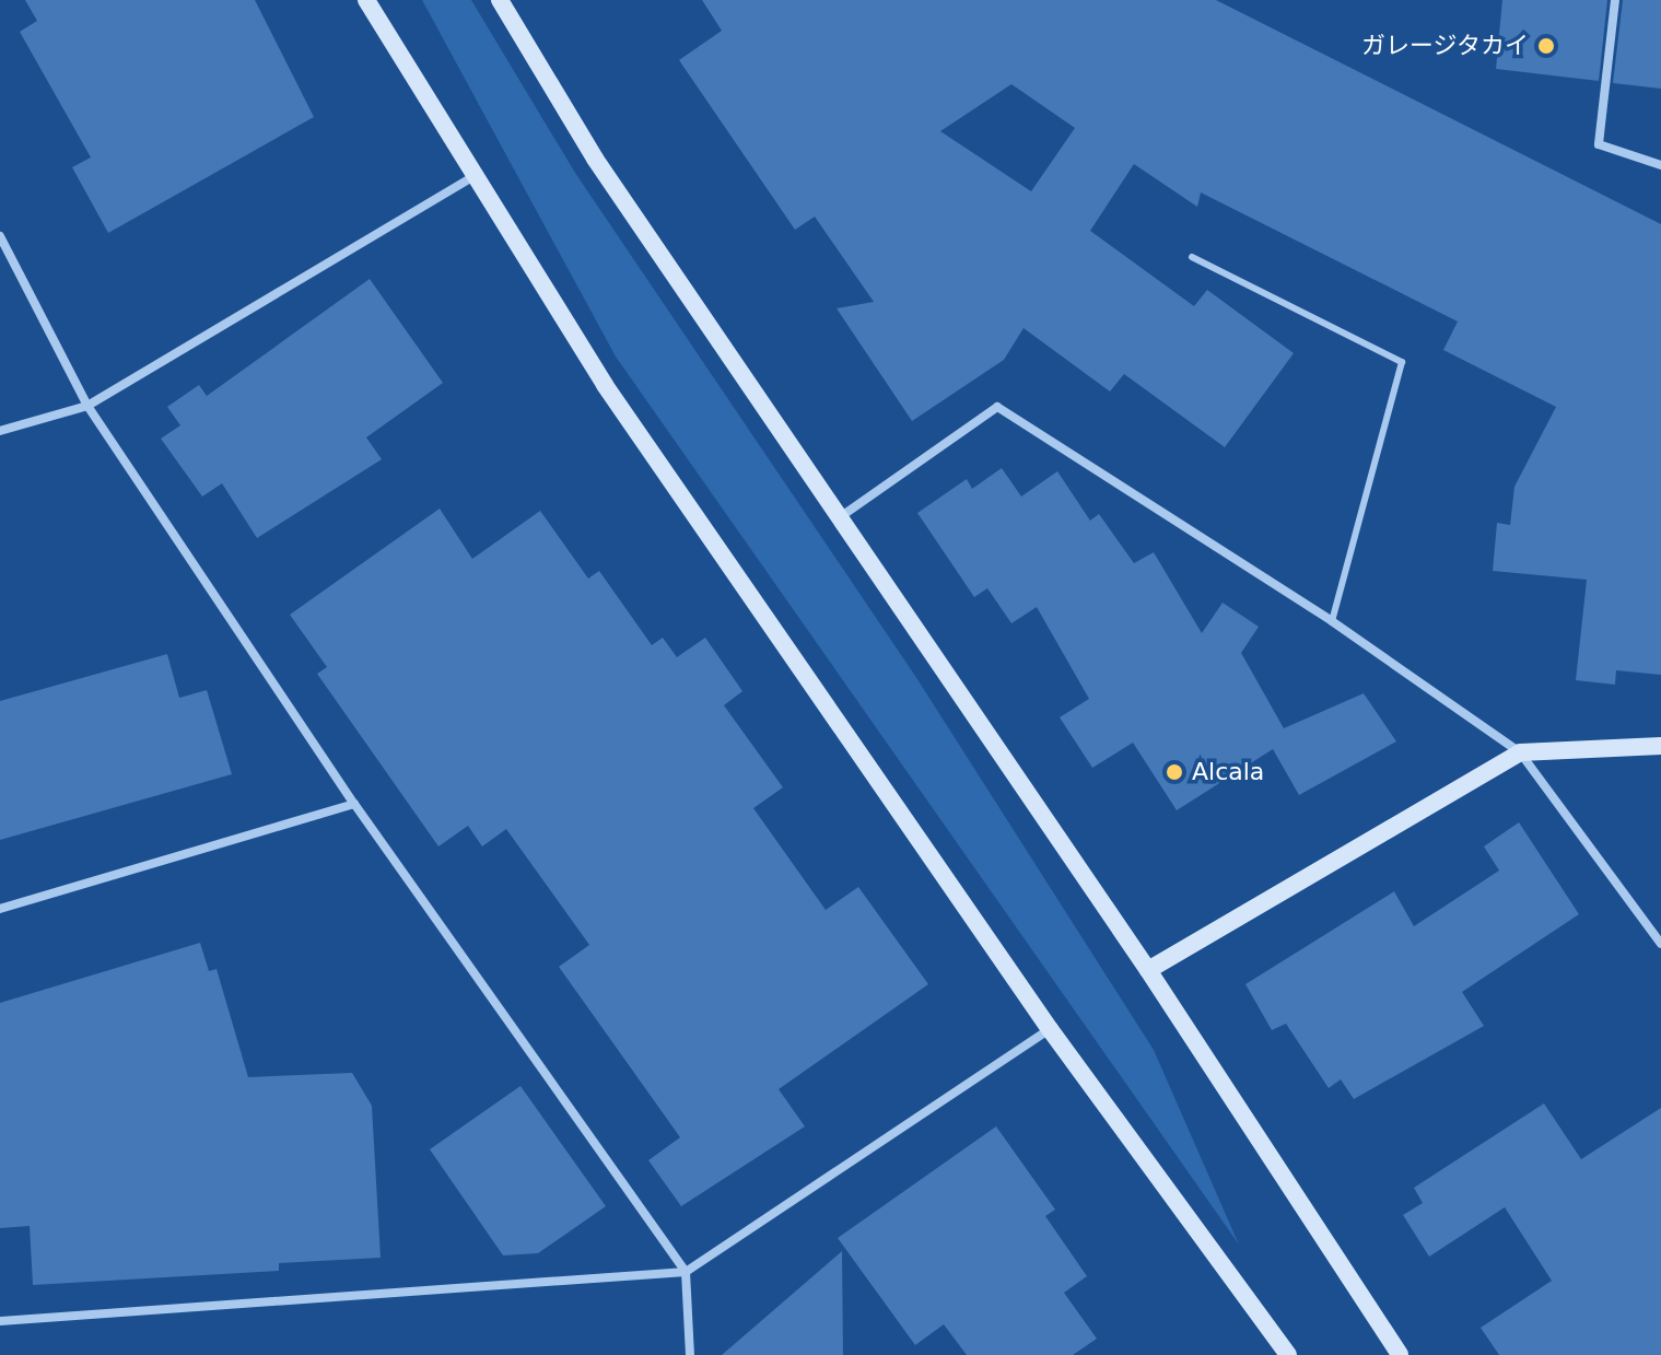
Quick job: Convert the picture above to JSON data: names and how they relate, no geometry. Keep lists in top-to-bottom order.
{
  "places": ["ガレージタカイ", "Alcala"]
}
